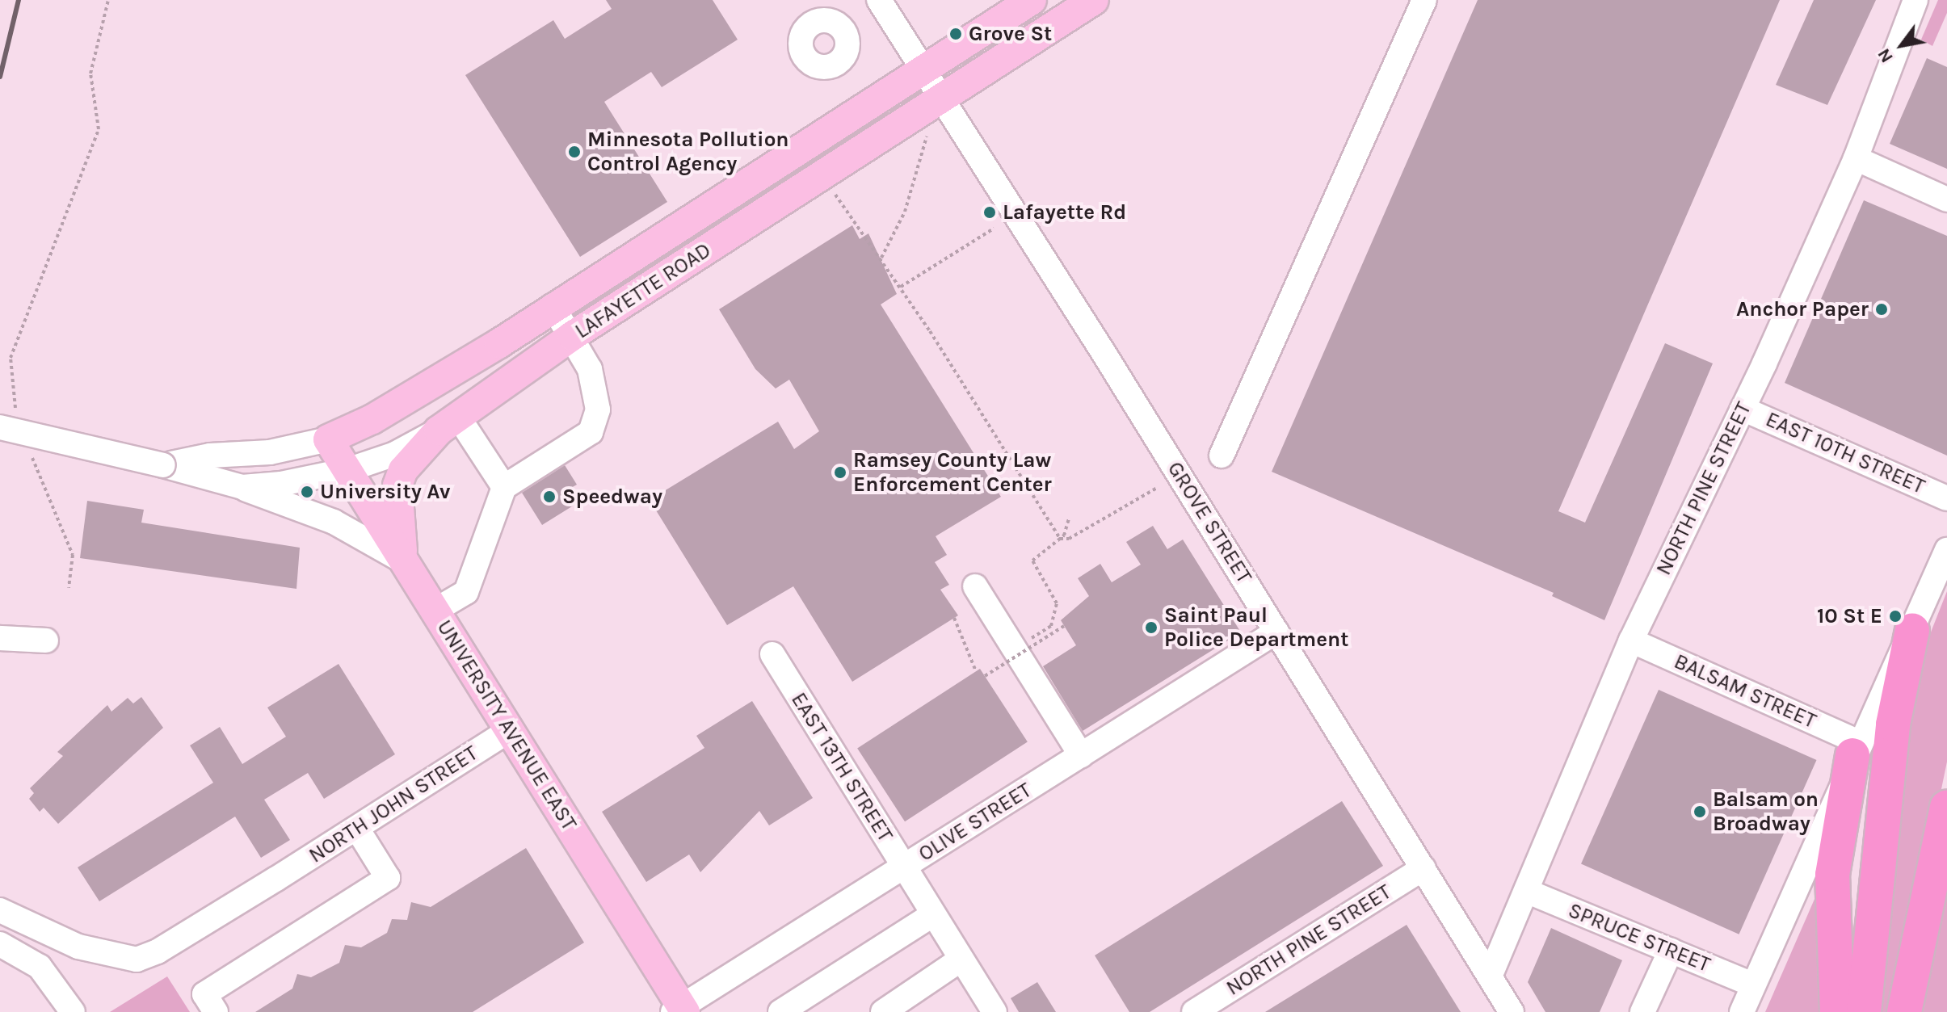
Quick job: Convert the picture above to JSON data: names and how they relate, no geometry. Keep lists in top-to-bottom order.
{
  "streets": {
    "main road": ["LAFAYETTE ROAD", "UNIVERSITY AVENUE EAST"],
    "street": [
      "EAST 10TH STREET",
      "NORTH PINE STREET",
      "GROVE STREET",
      "BALSAM STREET",
      "EAST 13TH STREET",
      "NORTH JOHN STREET",
      "OLIVE STREET",
      "SPRUCE STREET"
    ]
  },
  "crossings": [
    ["LAFAYETTE ROAD", "GROVE STREET"],
    ["LAFAYETTE ROAD", "UNIVERSITY AVENUE EAST"],
    ["EAST 10TH STREET", "NORTH PINE STREET"],
    ["NORTH PINE STREET", "GROVE STREET"],
    ["NORTH PINE STREET", "BALSAM STREET"],
    ["NORTH PINE STREET", "SPRUCE STREET"],
    ["GROVE STREET", "OLIVE STREET"],
    ["UNIVERSITY AVENUE EAST", "NORTH JOHN STREET"],
    ["UNIVERSITY AVENUE EAST", "OLIVE STREET"],
    ["EAST 13TH STREET", "OLIVE STREET"]
  ],
  "places": [
    "Grove St",
    "Minnesota Pollution Control Agency",
    "Lafayette Rd",
    "Anchor Paper",
    "Ramsey County Law Enforcement Center",
    "University Av",
    "Speedway",
    "10 St E",
    "Saint Paul Police Department",
    "Balsam on Broadway"
  ],
  "north": "bottom left"
}
